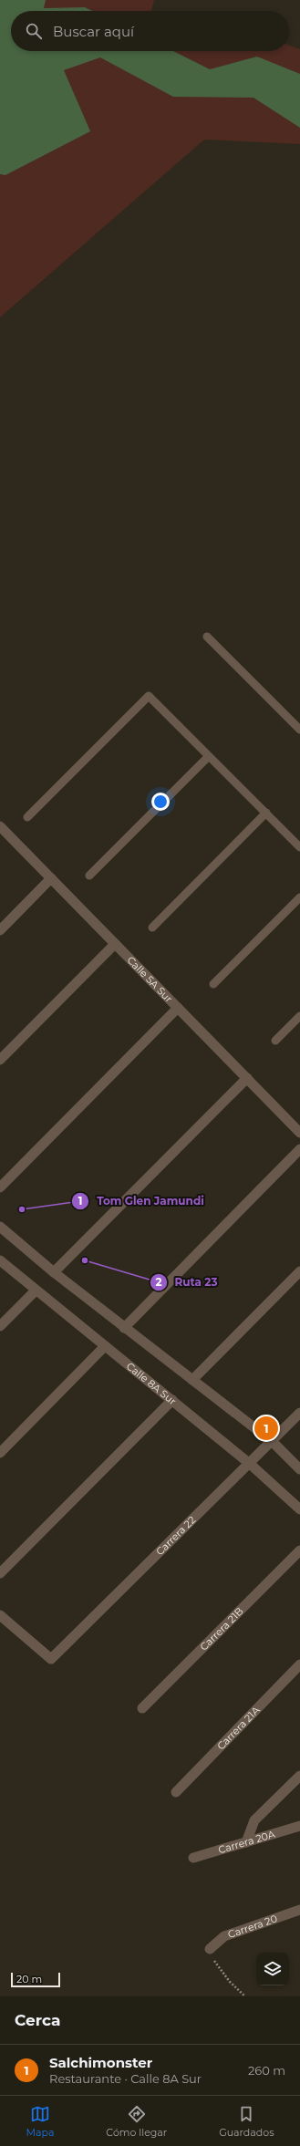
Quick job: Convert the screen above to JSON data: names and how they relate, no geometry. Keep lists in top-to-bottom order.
{
  "streets": {
    "street": [
      "Calle 5A Sur",
      "Calle 8A Sur",
      "Carrera 22",
      "Carrera 21B",
      "Carrera 21A",
      "Carrera 20A",
      "Carrera 20"
    ]
  },
  "crossings": [
    ["Calle 8A Sur", "Carrera 22"]
  ],
  "places": ["Tom Glen Jamundi", "Ruta 23"],
  "scale_bar": "20 m",
  "page": {
    "search": "Buscar aquí",
    "pins": "1",
    "scale": "20 m",
    "heading": "Cerca",
    "list": [
      {
        "mark": "1",
        "name": "Salchimonster",
        "note": "Restaurante · Calle 8A Sur",
        "value": "260 m"
      }
    ],
    "nav": ["Mapa", "Cómo llegar", "Guardados"]
  }
}
